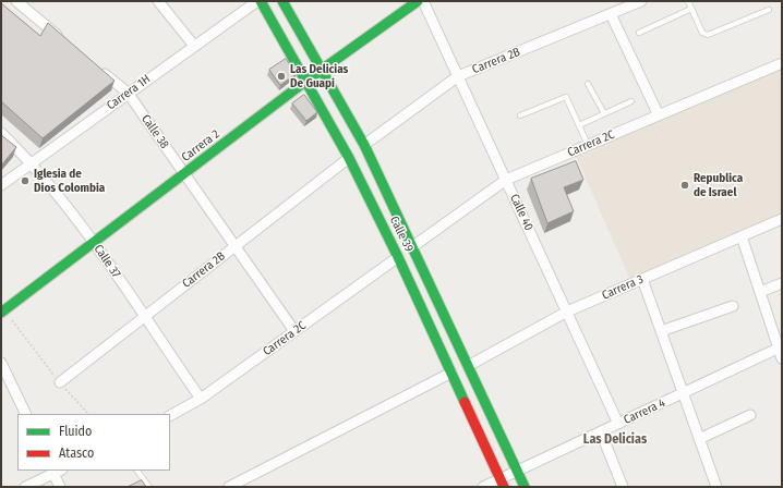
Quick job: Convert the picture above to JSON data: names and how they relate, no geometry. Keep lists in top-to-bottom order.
{
  "streets": {
    "street": [
      "Carrera 2B",
      "Carrera 1H",
      "Calle 38",
      "Carrera 2C",
      "Carrera 2",
      "Calle 40",
      "Calle 39",
      "Calle 37",
      "Carrera 3",
      "Carrera 4"
    ]
  },
  "crossings": [
    ["Carrera 2B", "Calle 38"],
    ["Carrera 2B", "Calle 40"],
    ["Carrera 2B", "Calle 39"],
    ["Carrera 2B", "Calle 37"],
    ["Carrera 1H", "Calle 38"],
    ["Carrera 1H", "Calle 37"],
    ["Calle 38", "Carrera 2C"],
    ["Calle 38", "Carrera 2"],
    ["Carrera 2C", "Calle 40"],
    ["Carrera 2C", "Calle 39"],
    ["Carrera 2C", "Calle 37"],
    ["Carrera 2", "Calle 39"],
    ["Carrera 2", "Calle 37"],
    ["Calle 40", "Carrera 3"],
    ["Calle 40", "Carrera 4"],
    ["Calle 39", "Carrera 3"],
    ["Calle 39", "Carrera 4"]
  ],
  "districts": ["Las Delicias"],
  "places": ["Las Delicias De Guapi", "Iglesia de Dios Colombia", "Republica de Israel"],
  "legend": ["Fluido", "Atasco"]
}
